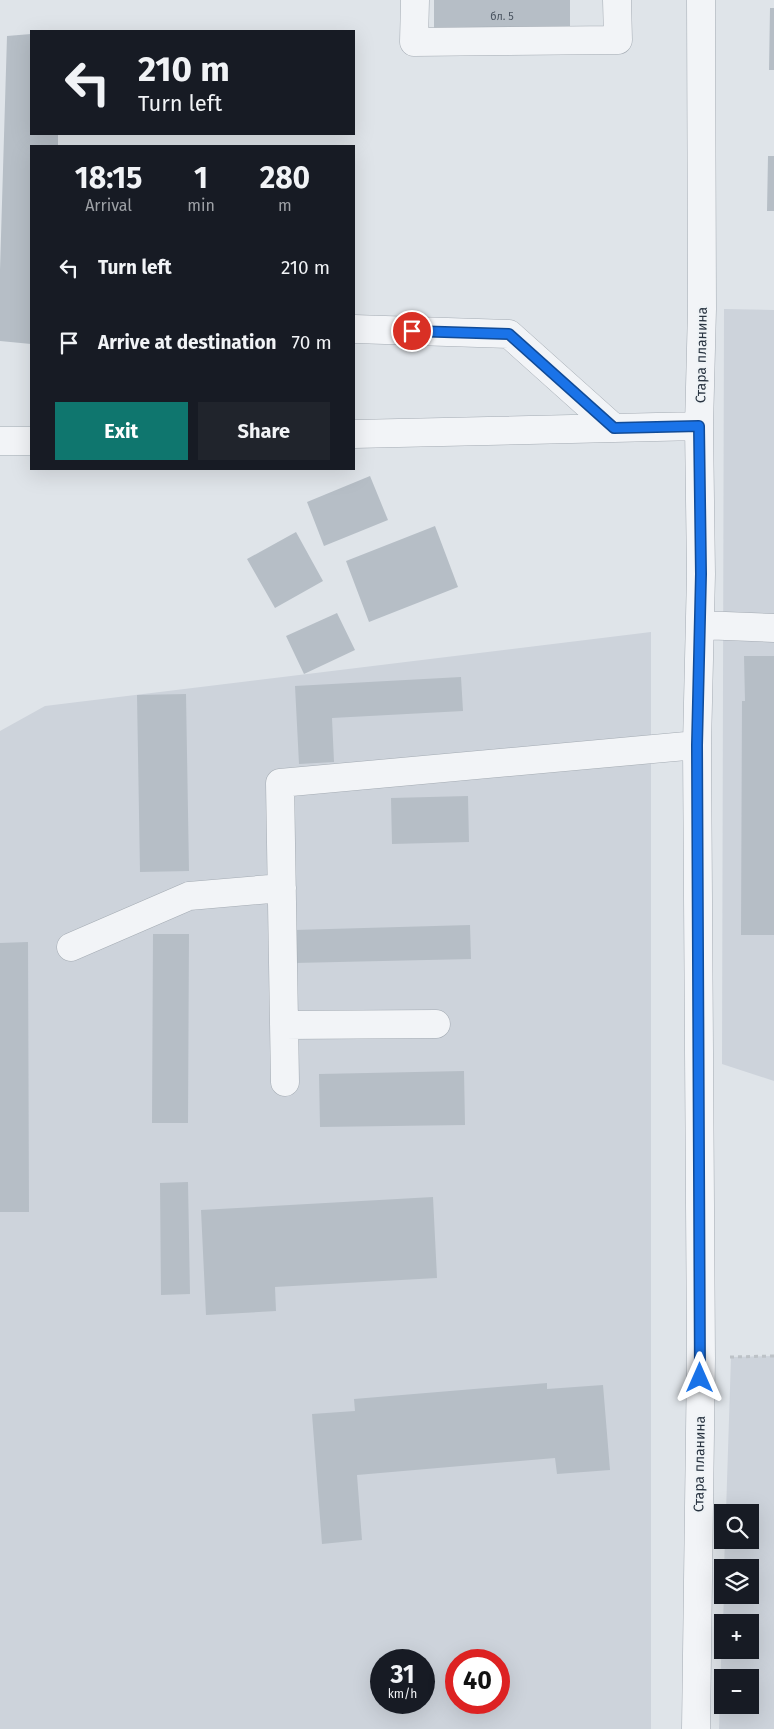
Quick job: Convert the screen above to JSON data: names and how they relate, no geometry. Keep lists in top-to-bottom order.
{
  "streets": {
    "street": ["Стара планина"]
  },
  "house_numbers": ["бл. 5"],
  "page": {
    "turn": ["210 m", "Turn left"],
    "eta": [
      "18:15",
      "Arrival",
      "1",
      "min",
      "280",
      "m"
    ],
    "list": [
      {
        "name": "Turn left",
        "value": "210 m"
      },
      {
        "name": "Arrive at destination",
        "value": "70 m"
      }
    ],
    "buttons": ["Exit", "Share"],
    "map_buttons": ["+", "−"],
    "speed": "31 km/h",
    "limit": "40"
  }
}
